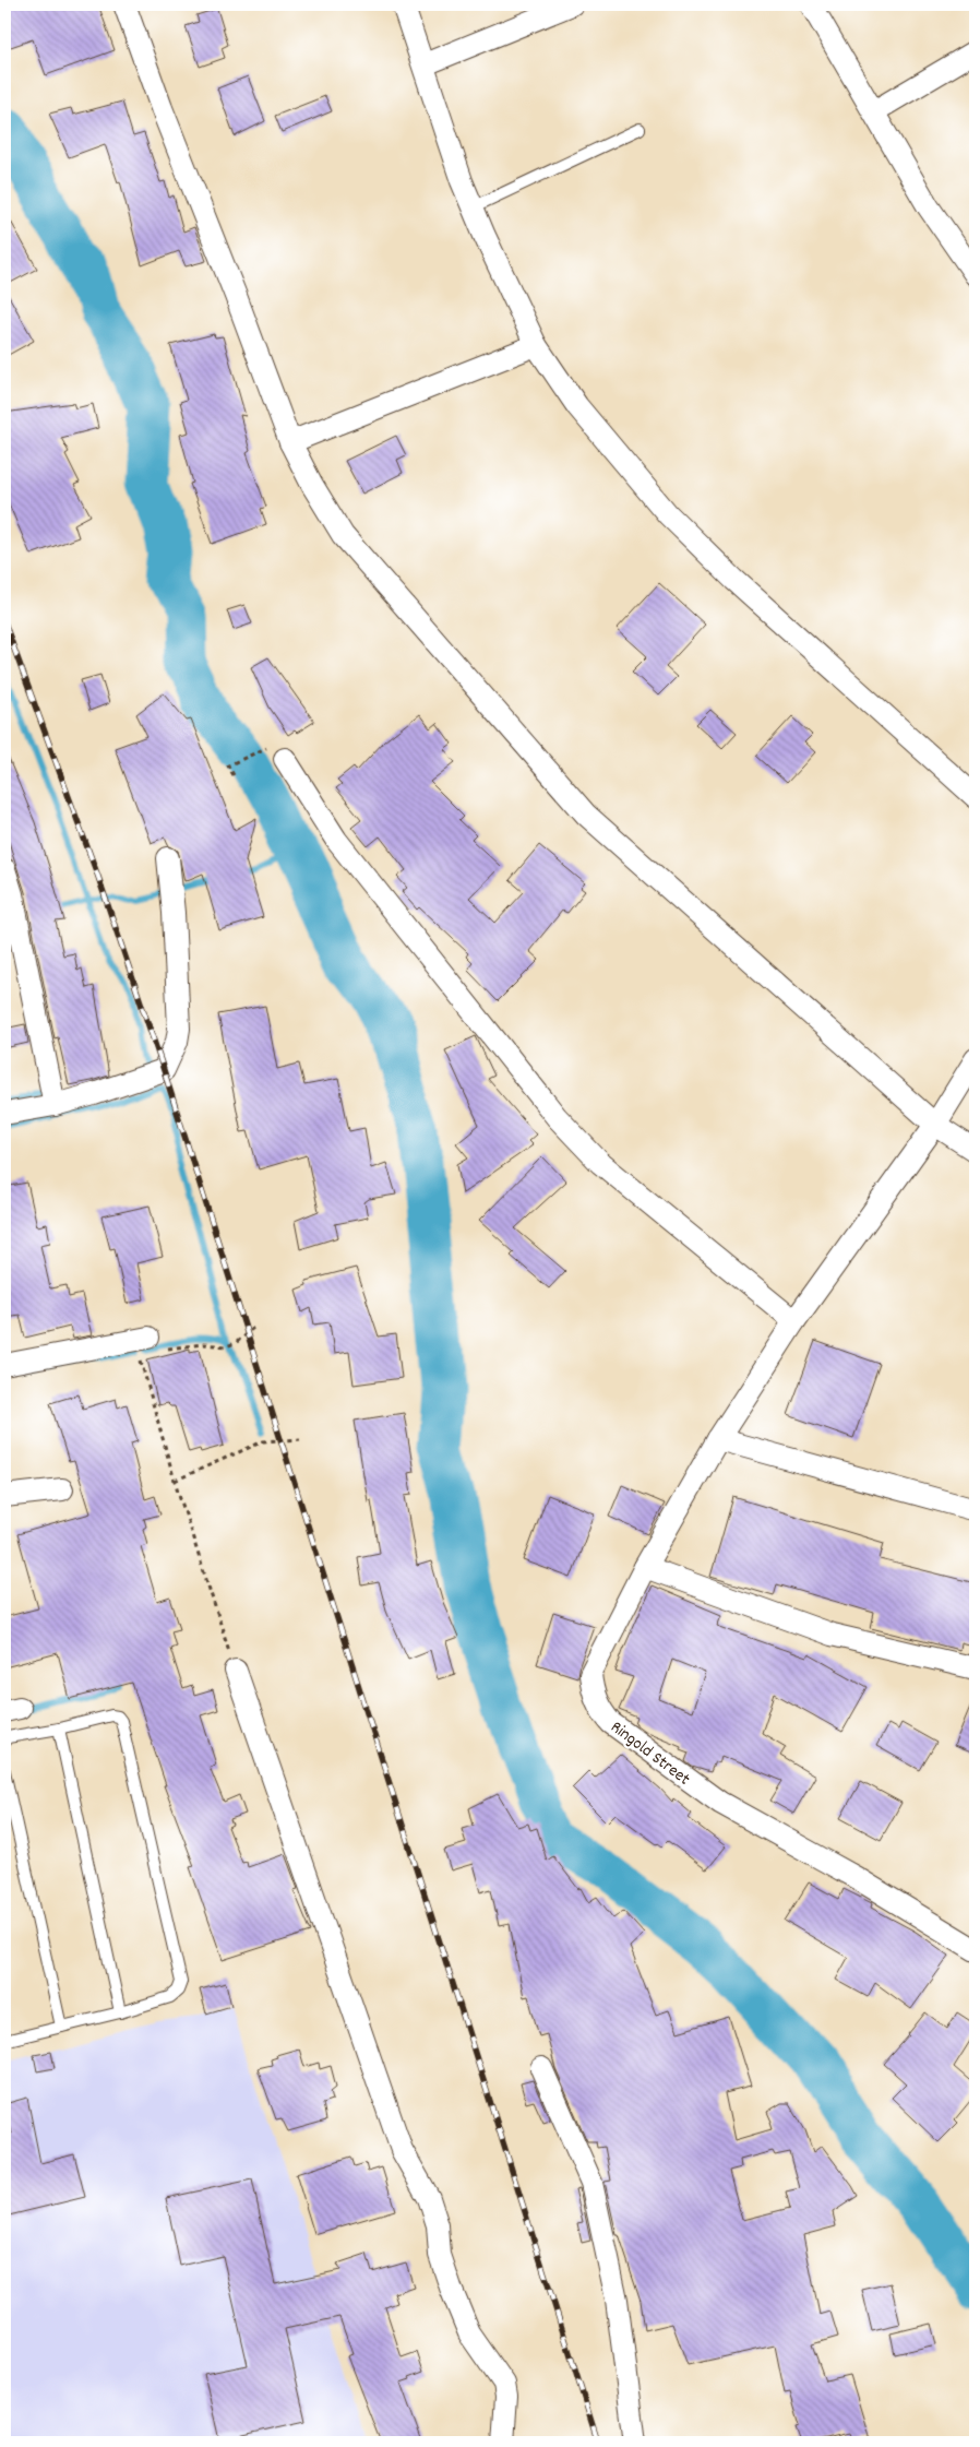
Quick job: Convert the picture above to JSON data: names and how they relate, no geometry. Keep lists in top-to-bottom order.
{
  "streets": {
    "street": ["Ringold Street"]
  }
}
